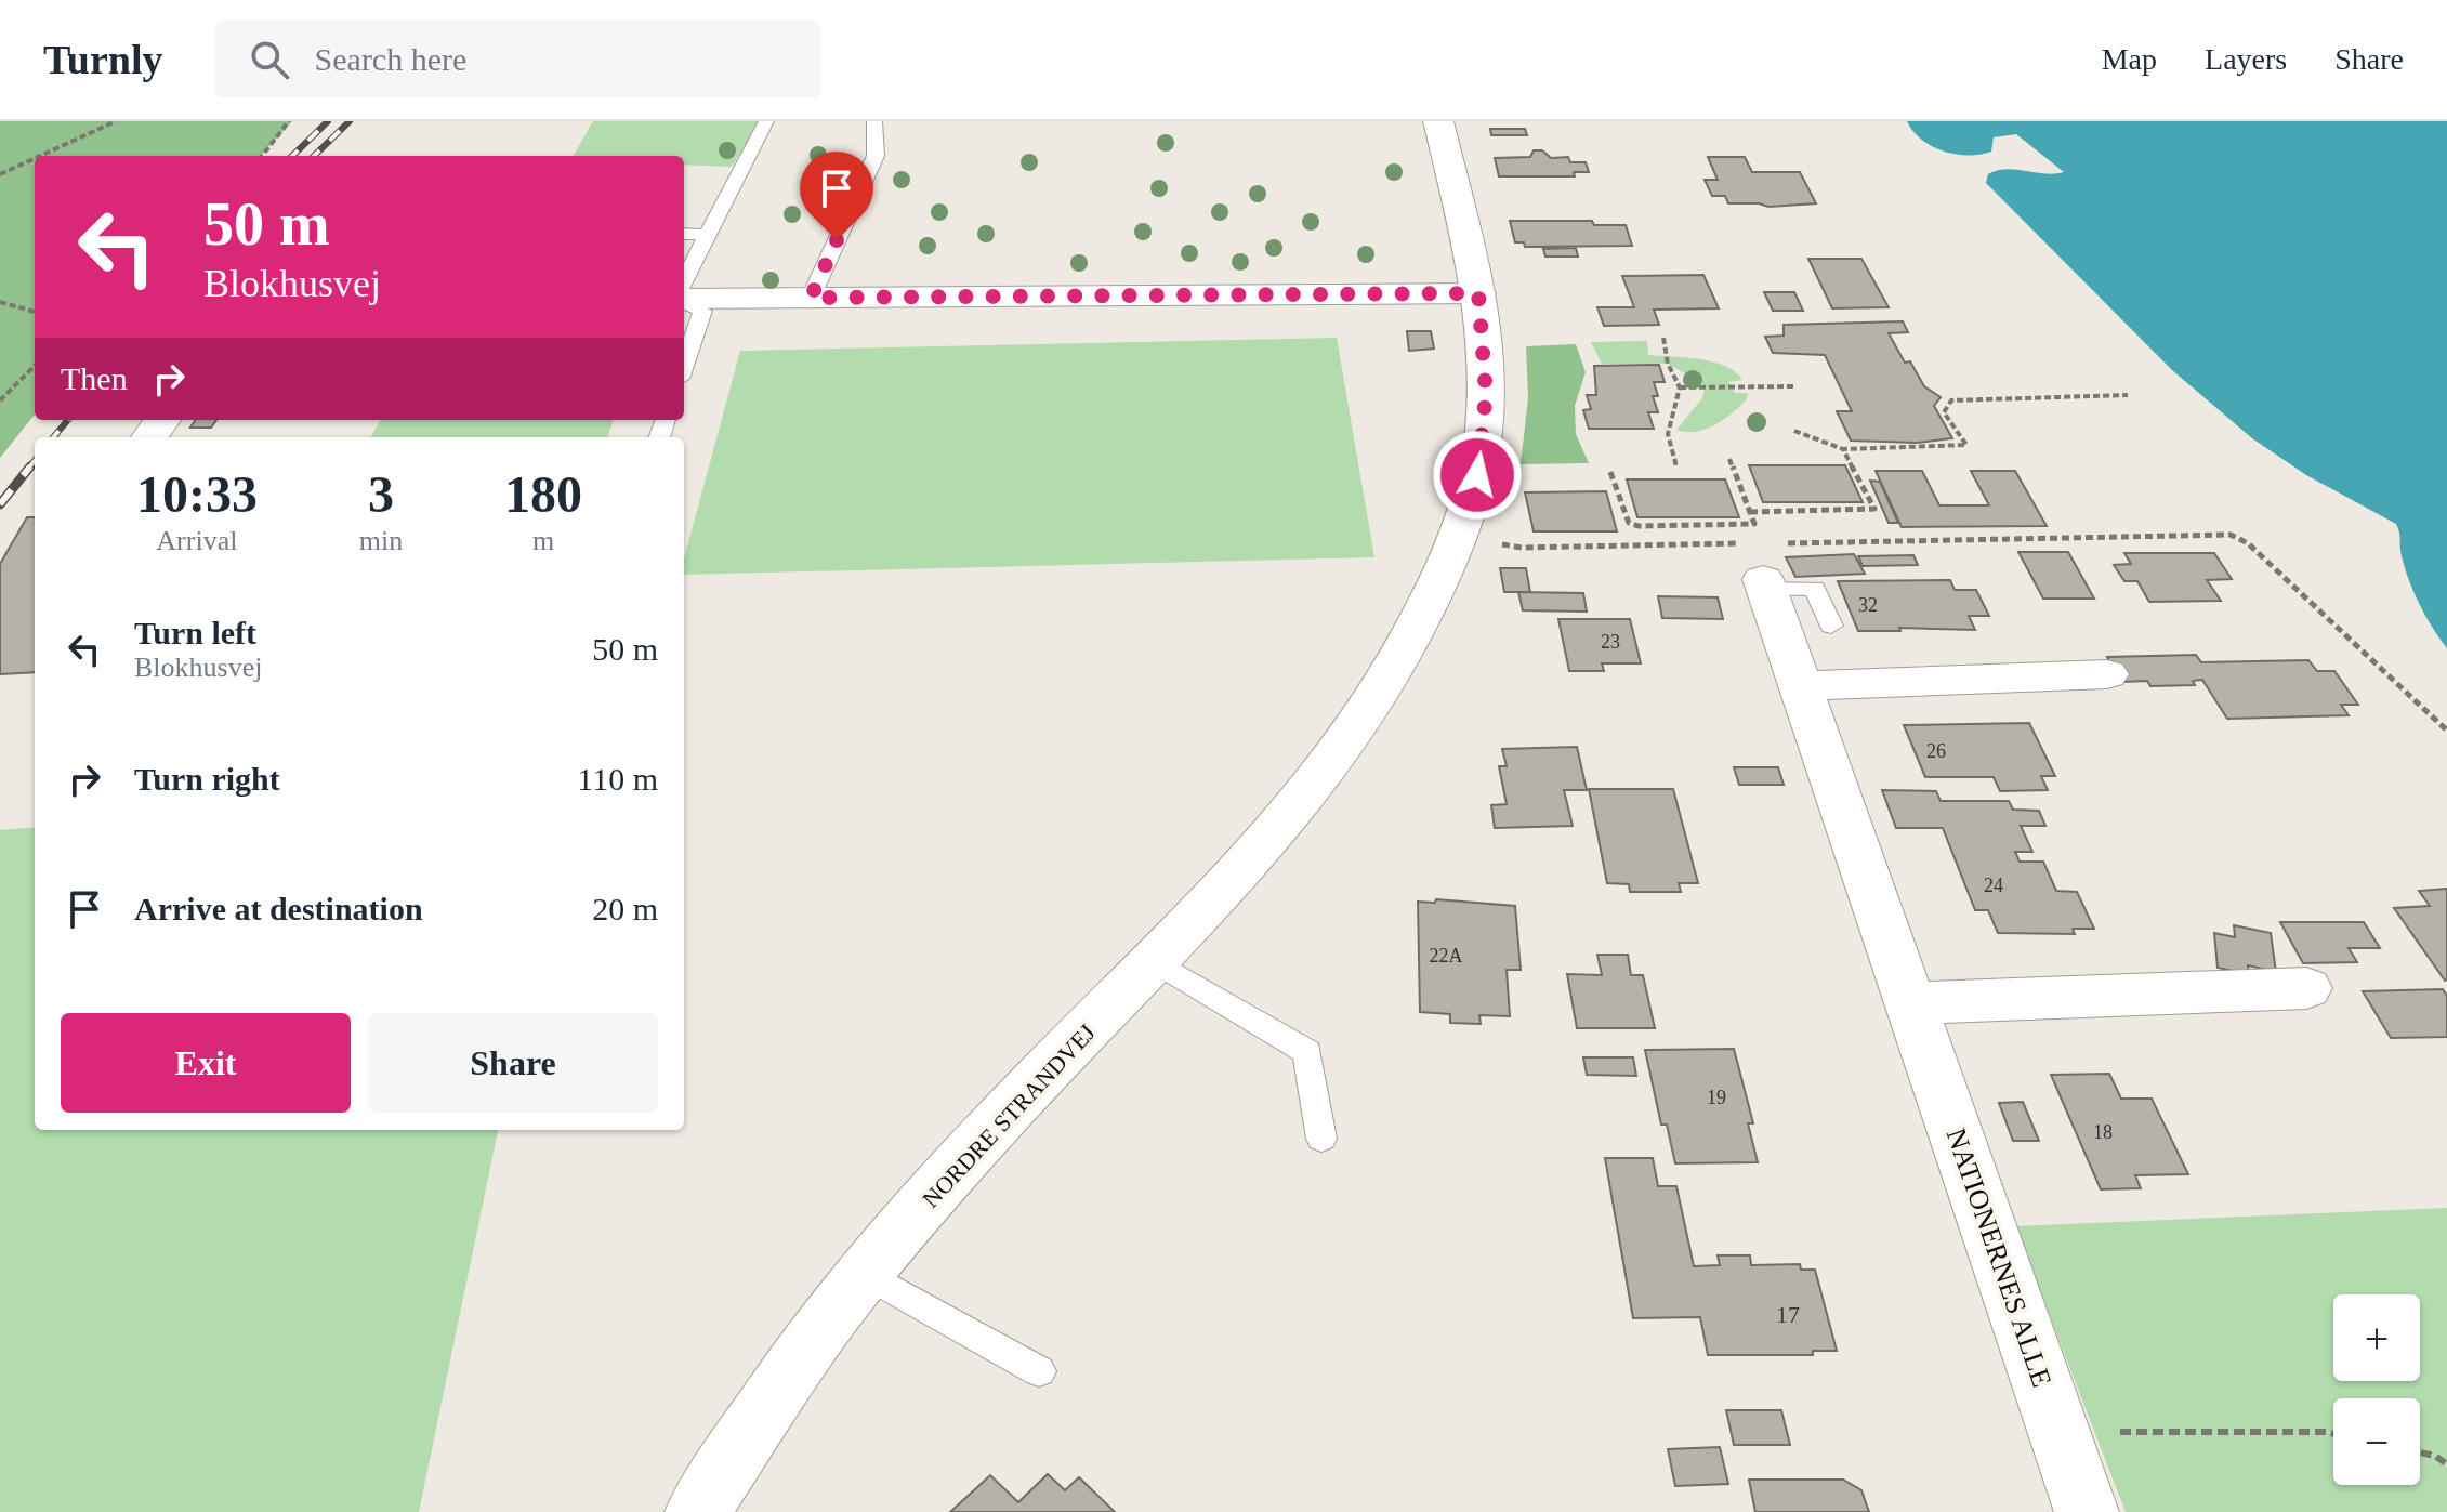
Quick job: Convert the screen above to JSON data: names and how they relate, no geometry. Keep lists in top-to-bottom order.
{
  "streets": {
    "street": ["NORDRE STRANDVEJ", "NATIONERNES ALLE"]
  },
  "house_numbers": [
    "32",
    "23",
    "26",
    "24",
    "22A",
    "19",
    "18",
    "17"
  ],
  "page": {
    "header": "Turnly",
    "search": "Search here",
    "nav": ["Map", "Layers", "Share"],
    "turn": ["50 m", "Blokhusvej"],
    "then": "Then",
    "eta": [
      "10:33",
      "Arrival",
      "3",
      "min",
      "180",
      "m"
    ],
    "list": [
      {
        "name": "Turn left",
        "note": "Blokhusvej",
        "value": "50 m"
      },
      {
        "name": "Turn right",
        "value": "110 m"
      },
      {
        "name": "Arrive at destination",
        "value": "20 m"
      }
    ],
    "buttons": ["Exit", "Share"],
    "map_buttons": ["+", "−"]
  }
}
